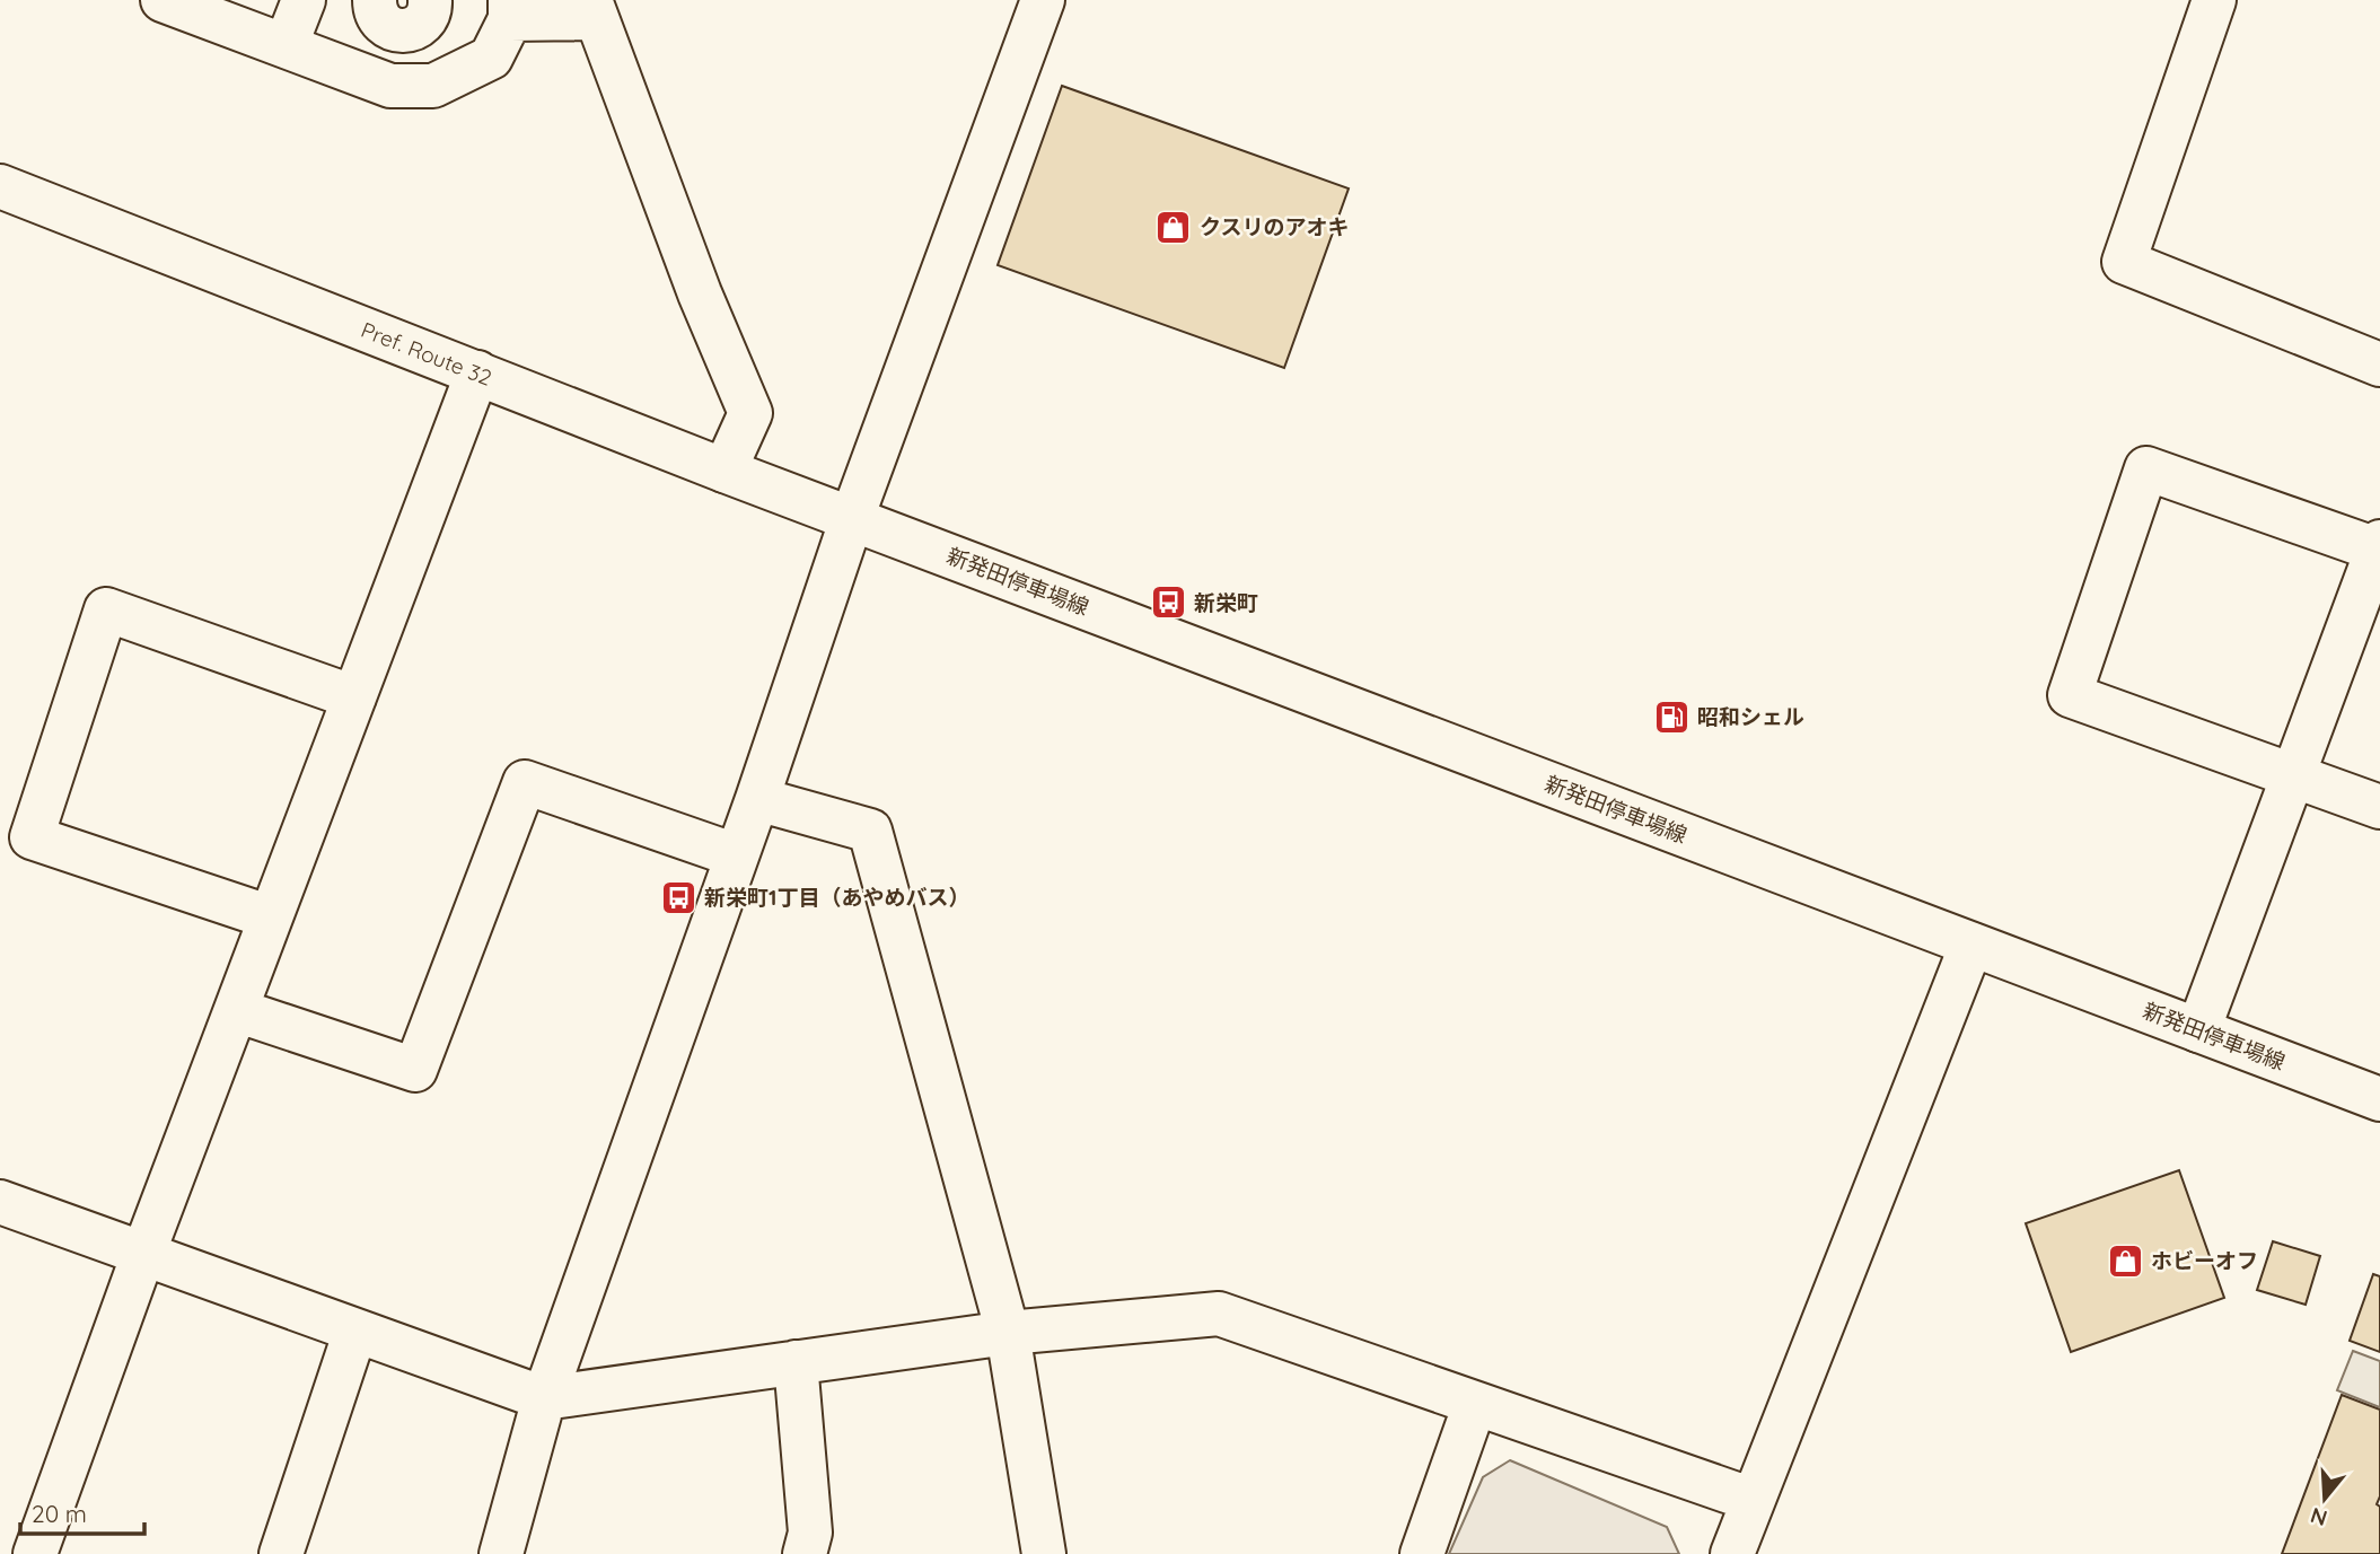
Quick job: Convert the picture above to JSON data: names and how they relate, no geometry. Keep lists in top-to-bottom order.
{
  "streets": {
    "street": ["Pref. Route 32", "新発田停車場線"]
  },
  "crossings": [
    ["Pref. Route 32", "新発田停車場線"]
  ],
  "places": {
    "shop": ["クスリのアオキ", "ホビーオフ"],
    "bus stop": ["新栄町", "新栄町1丁目（あやめバス）"],
    "fuel station": ["昭和シェル"]
  },
  "scale_bar": "20 m",
  "north": "bottom"
}
